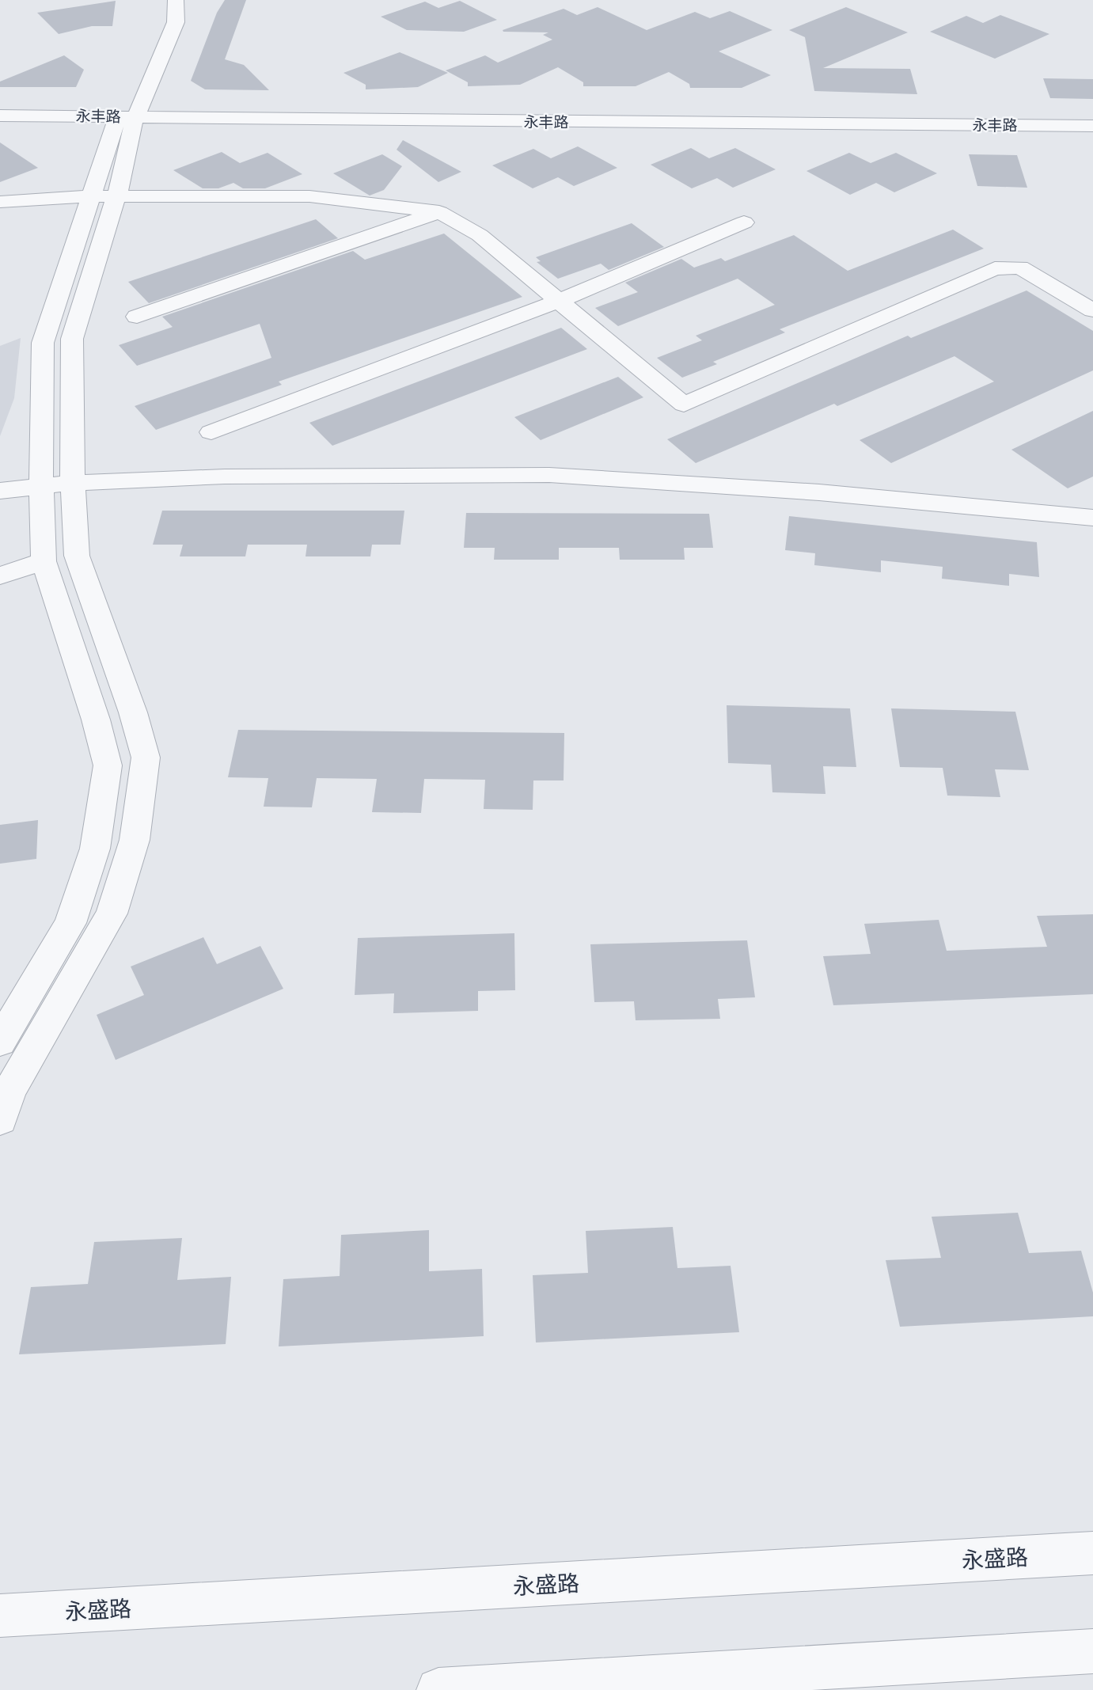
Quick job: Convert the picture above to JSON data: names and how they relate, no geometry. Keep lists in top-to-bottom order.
{
  "streets": {
    "street": ["永丰路", "永盛路"]
  }
}
